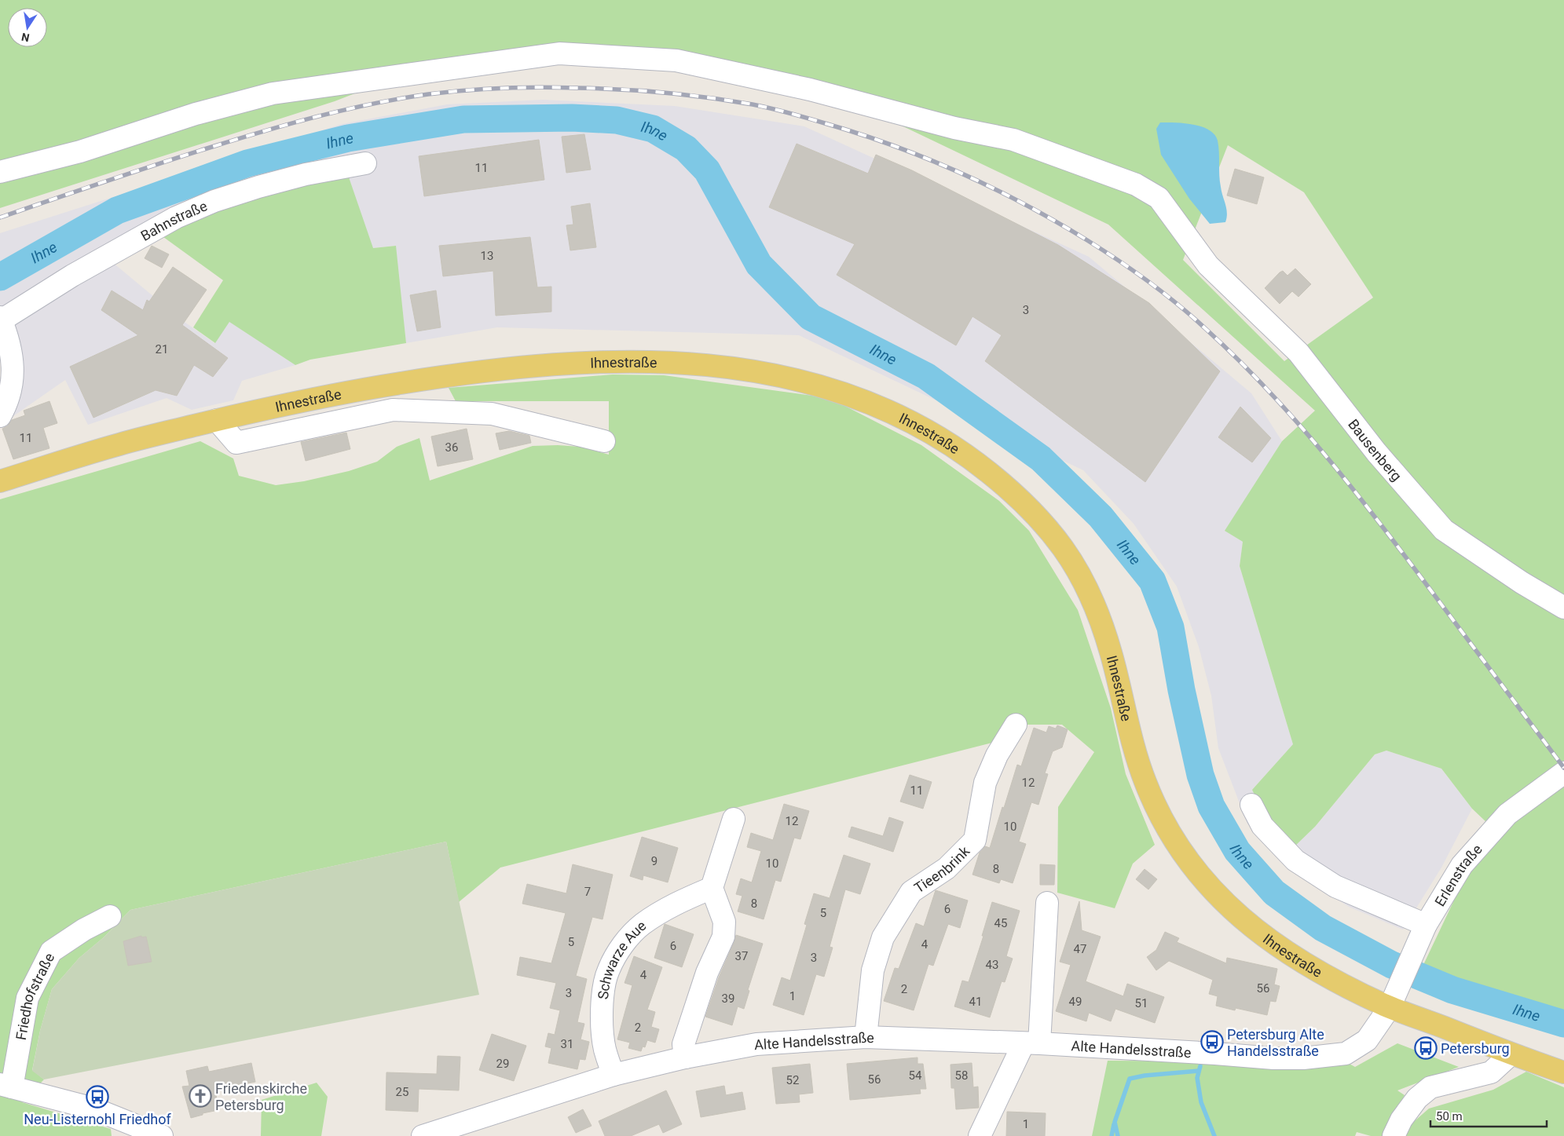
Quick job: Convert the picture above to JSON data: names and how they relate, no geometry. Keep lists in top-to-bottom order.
{
  "streets": {
    "main road": ["Ihnestraße"],
    "street": [
      "Bahnstraße",
      "Bausenberg",
      "Tieenbrink",
      "Erlenstraße",
      "Schwarze Aue",
      "Friedhofstraße",
      "Alte Handelsstraße"
    ]
  },
  "crossings": [
    ["Ihnestraße", "Erlenstraße"],
    ["Ihnestraße", "Alte Handelsstraße"],
    ["Tieenbrink", "Alte Handelsstraße"],
    ["Erlenstraße", "Alte Handelsstraße"],
    ["Schwarze Aue", "Alte Handelsstraße"]
  ],
  "water": ["Ihne"],
  "places": {
    "bus stop": ["Petersburg Alte Handelsstraße", "Petersburg", "Neu-Listernohl Friedhof"],
    "church": ["Friedenskirche Petersburg"]
  },
  "house_numbers": [
    "11",
    "13",
    "3",
    "21",
    "11",
    "36",
    "12",
    "11",
    "12",
    "10",
    "9",
    "10",
    "8",
    "7",
    "8",
    "6",
    "5",
    "45",
    "5",
    "4",
    "6",
    "47",
    "37",
    "3",
    "43",
    "4",
    "56",
    "2",
    "3",
    "1",
    "39",
    "41",
    "49",
    "51",
    "2",
    "31",
    "29",
    "54",
    "58",
    "56",
    "52",
    "25",
    "1"
  ],
  "scale_bar": "50 m",
  "north": "bottom"
}
